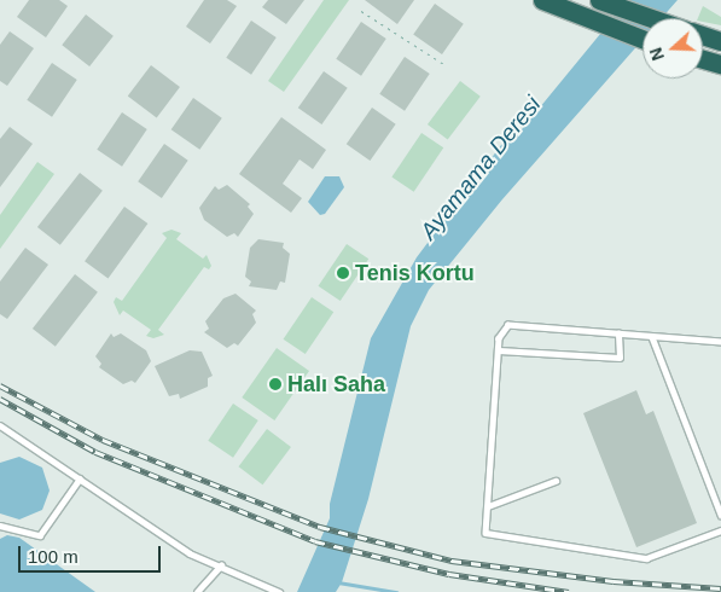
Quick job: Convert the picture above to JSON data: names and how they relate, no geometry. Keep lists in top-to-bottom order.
{
  "water": ["Ayamama Deresi"],
  "places": ["Tenis Kortu", "Halı Saha"],
  "scale_bar": "100 m",
  "north": "left"
}
